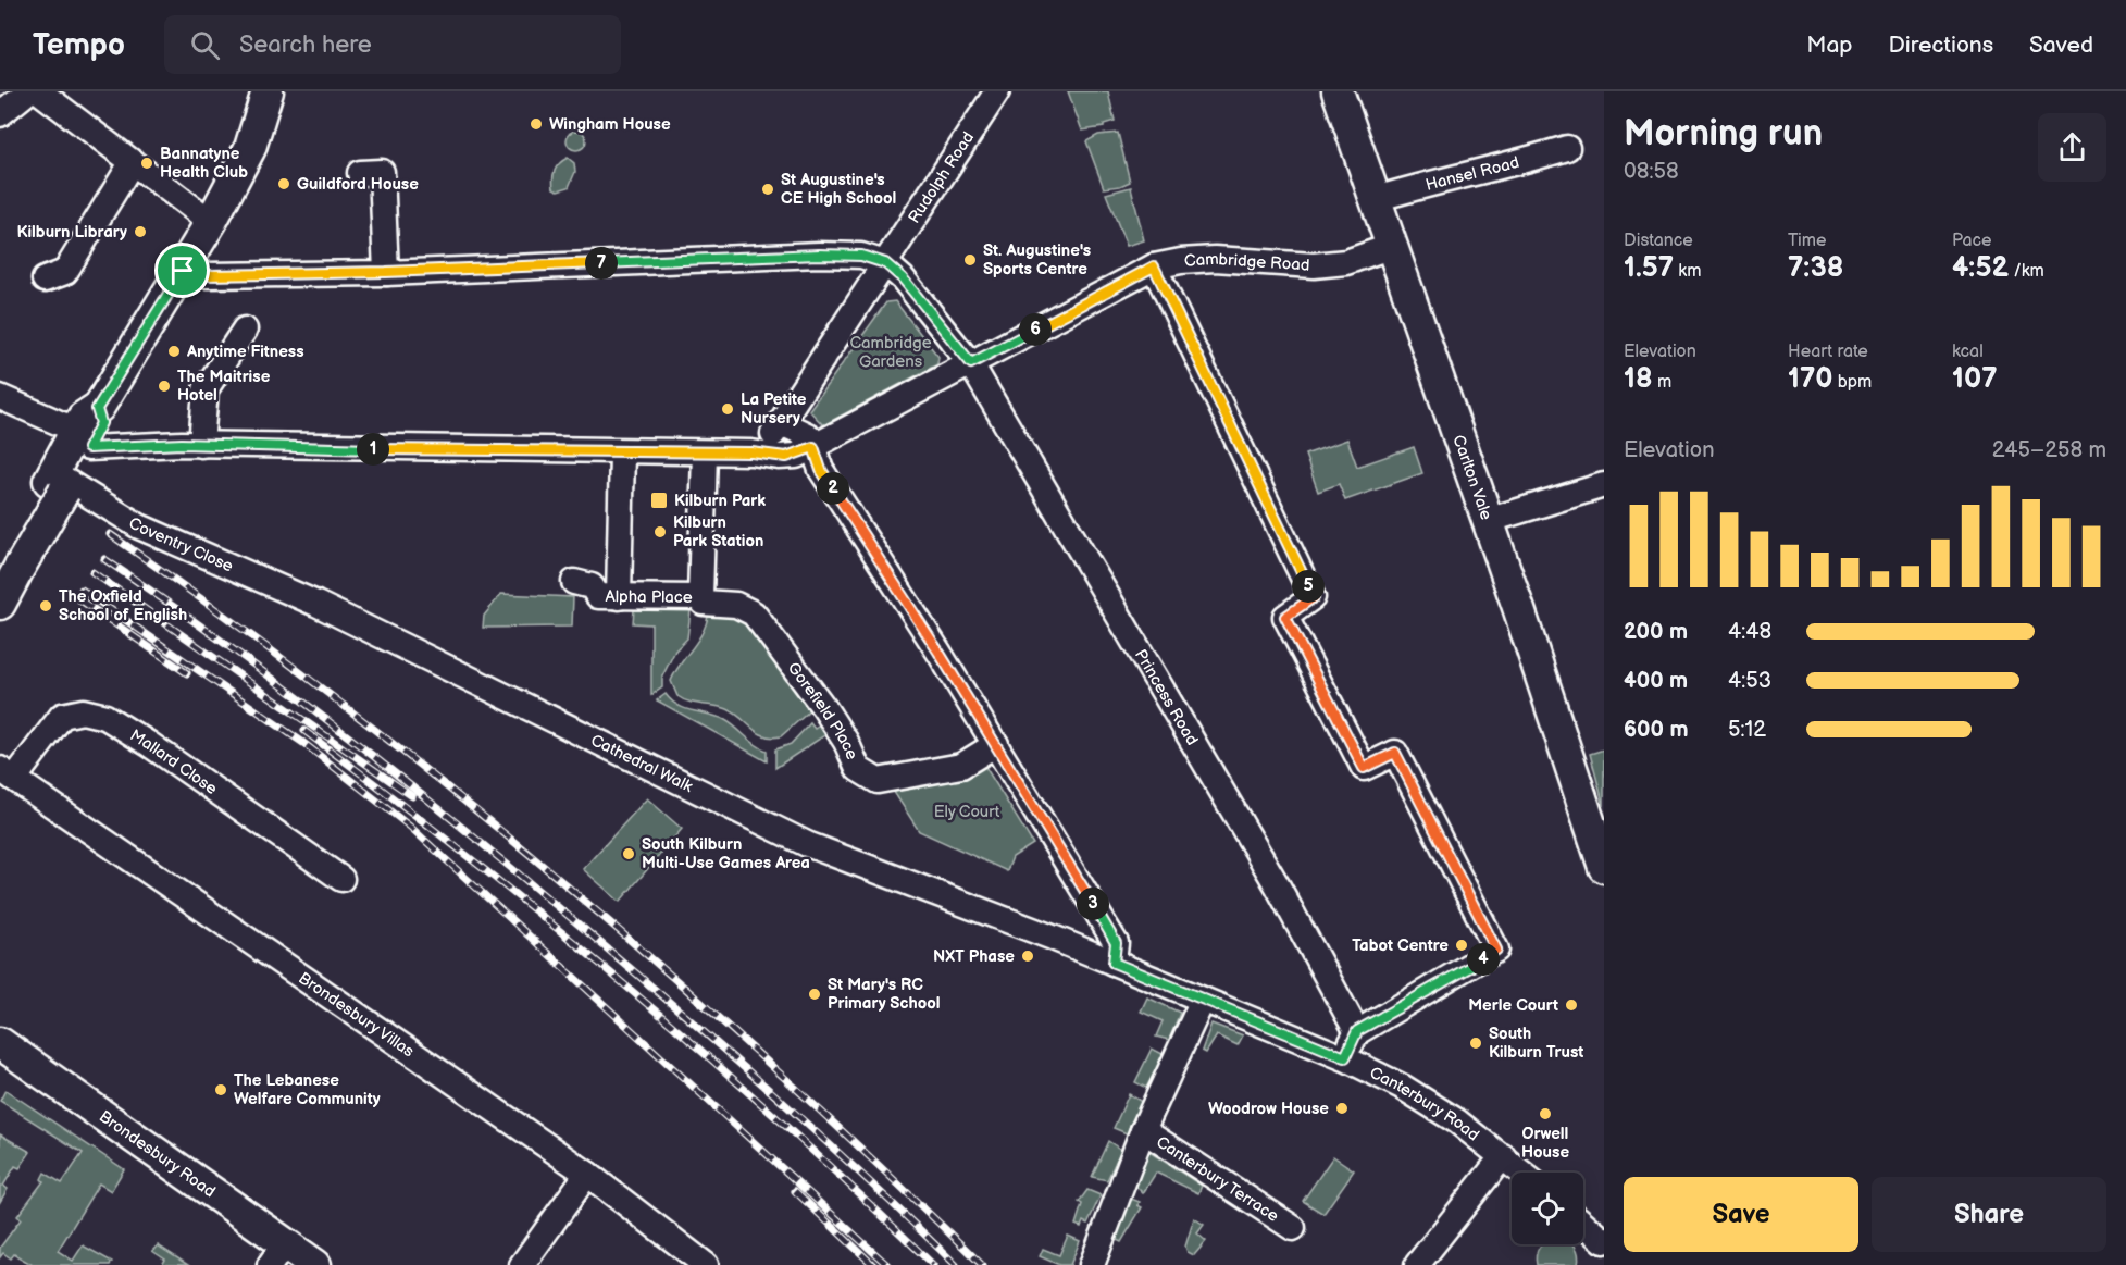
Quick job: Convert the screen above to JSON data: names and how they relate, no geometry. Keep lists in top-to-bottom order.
{
  "streets": {
    "main road": ["Carlton Vale", "Brondesbury Road"],
    "street": [
      "Hansel Road",
      "Rudolph Road",
      "Cambridge Road",
      "Coventry Close",
      "Alpha Place",
      "Princess Road",
      "Gorefield Place",
      "Mallard Close",
      "Cathedral Walk",
      "Brondesbury Villas",
      "Canterbury Road",
      "Canterbury Terrace"
    ]
  },
  "crossings": [
    ["Hansel Road", "Carlton Vale"],
    ["Cambridge Road", "Carlton Vale"],
    ["Cambridge Road", "Princess Road"],
    ["Coventry Close", "Cathedral Walk"],
    ["Alpha Place", "Gorefield Place"],
    ["Mallard Close", "Brondesbury Villas"],
    ["Cathedral Walk", "Canterbury Road"],
    ["Canterbury Road", "Canterbury Terrace"]
  ],
  "parks": ["Cambridge Gardens", "Ely Court"],
  "places": {
    "other": [
      "Wingham House",
      "Bannatyne Health Club",
      "Guildford House",
      "St Augustine's CE High School",
      "Kilburn Library",
      "St. Augustine's Sports Centre",
      "Anytime Fitness",
      "The Maitrise Hotel",
      "La Petite Nursery",
      "Kilburn Park Station",
      "The Oxfield School of English",
      "South Kilburn Multi-Use Games Area",
      "Tabot Centre",
      "NXT Phase",
      "St Mary's RC Primary School",
      "Merle Court",
      "South Kilburn Trust",
      "The Lebanese Welfare Community",
      "Woodrow House",
      "Orwell House"
    ],
    "transit": ["Kilburn Park"]
  },
  "page": {
    "header": "Tempo",
    "search": "Search here",
    "nav": ["Map", "Directions", "Saved"],
    "heading": ["Morning run", "08:58"],
    "stats": [
      ["Distance", "1.57 km"],
      ["Time", "7:38"],
      ["Pace", "4:52 /km"],
      ["Elevation", "18 m"],
      ["Heart rate", "170 bpm"],
      ["kcal", "107"]
    ],
    "pins": [
      "7",
      "6",
      "1",
      "2",
      "5",
      "3",
      "4"
    ],
    "chart": ["Elevation", "245–258 m"],
    "list": [
      {
        "name": "200 m",
        "note": "4:48"
      },
      {
        "name": "400 m",
        "note": "4:53"
      },
      {
        "name": "600 m",
        "note": "5:12"
      }
    ],
    "buttons": ["Save", "Share"]
  }
}
